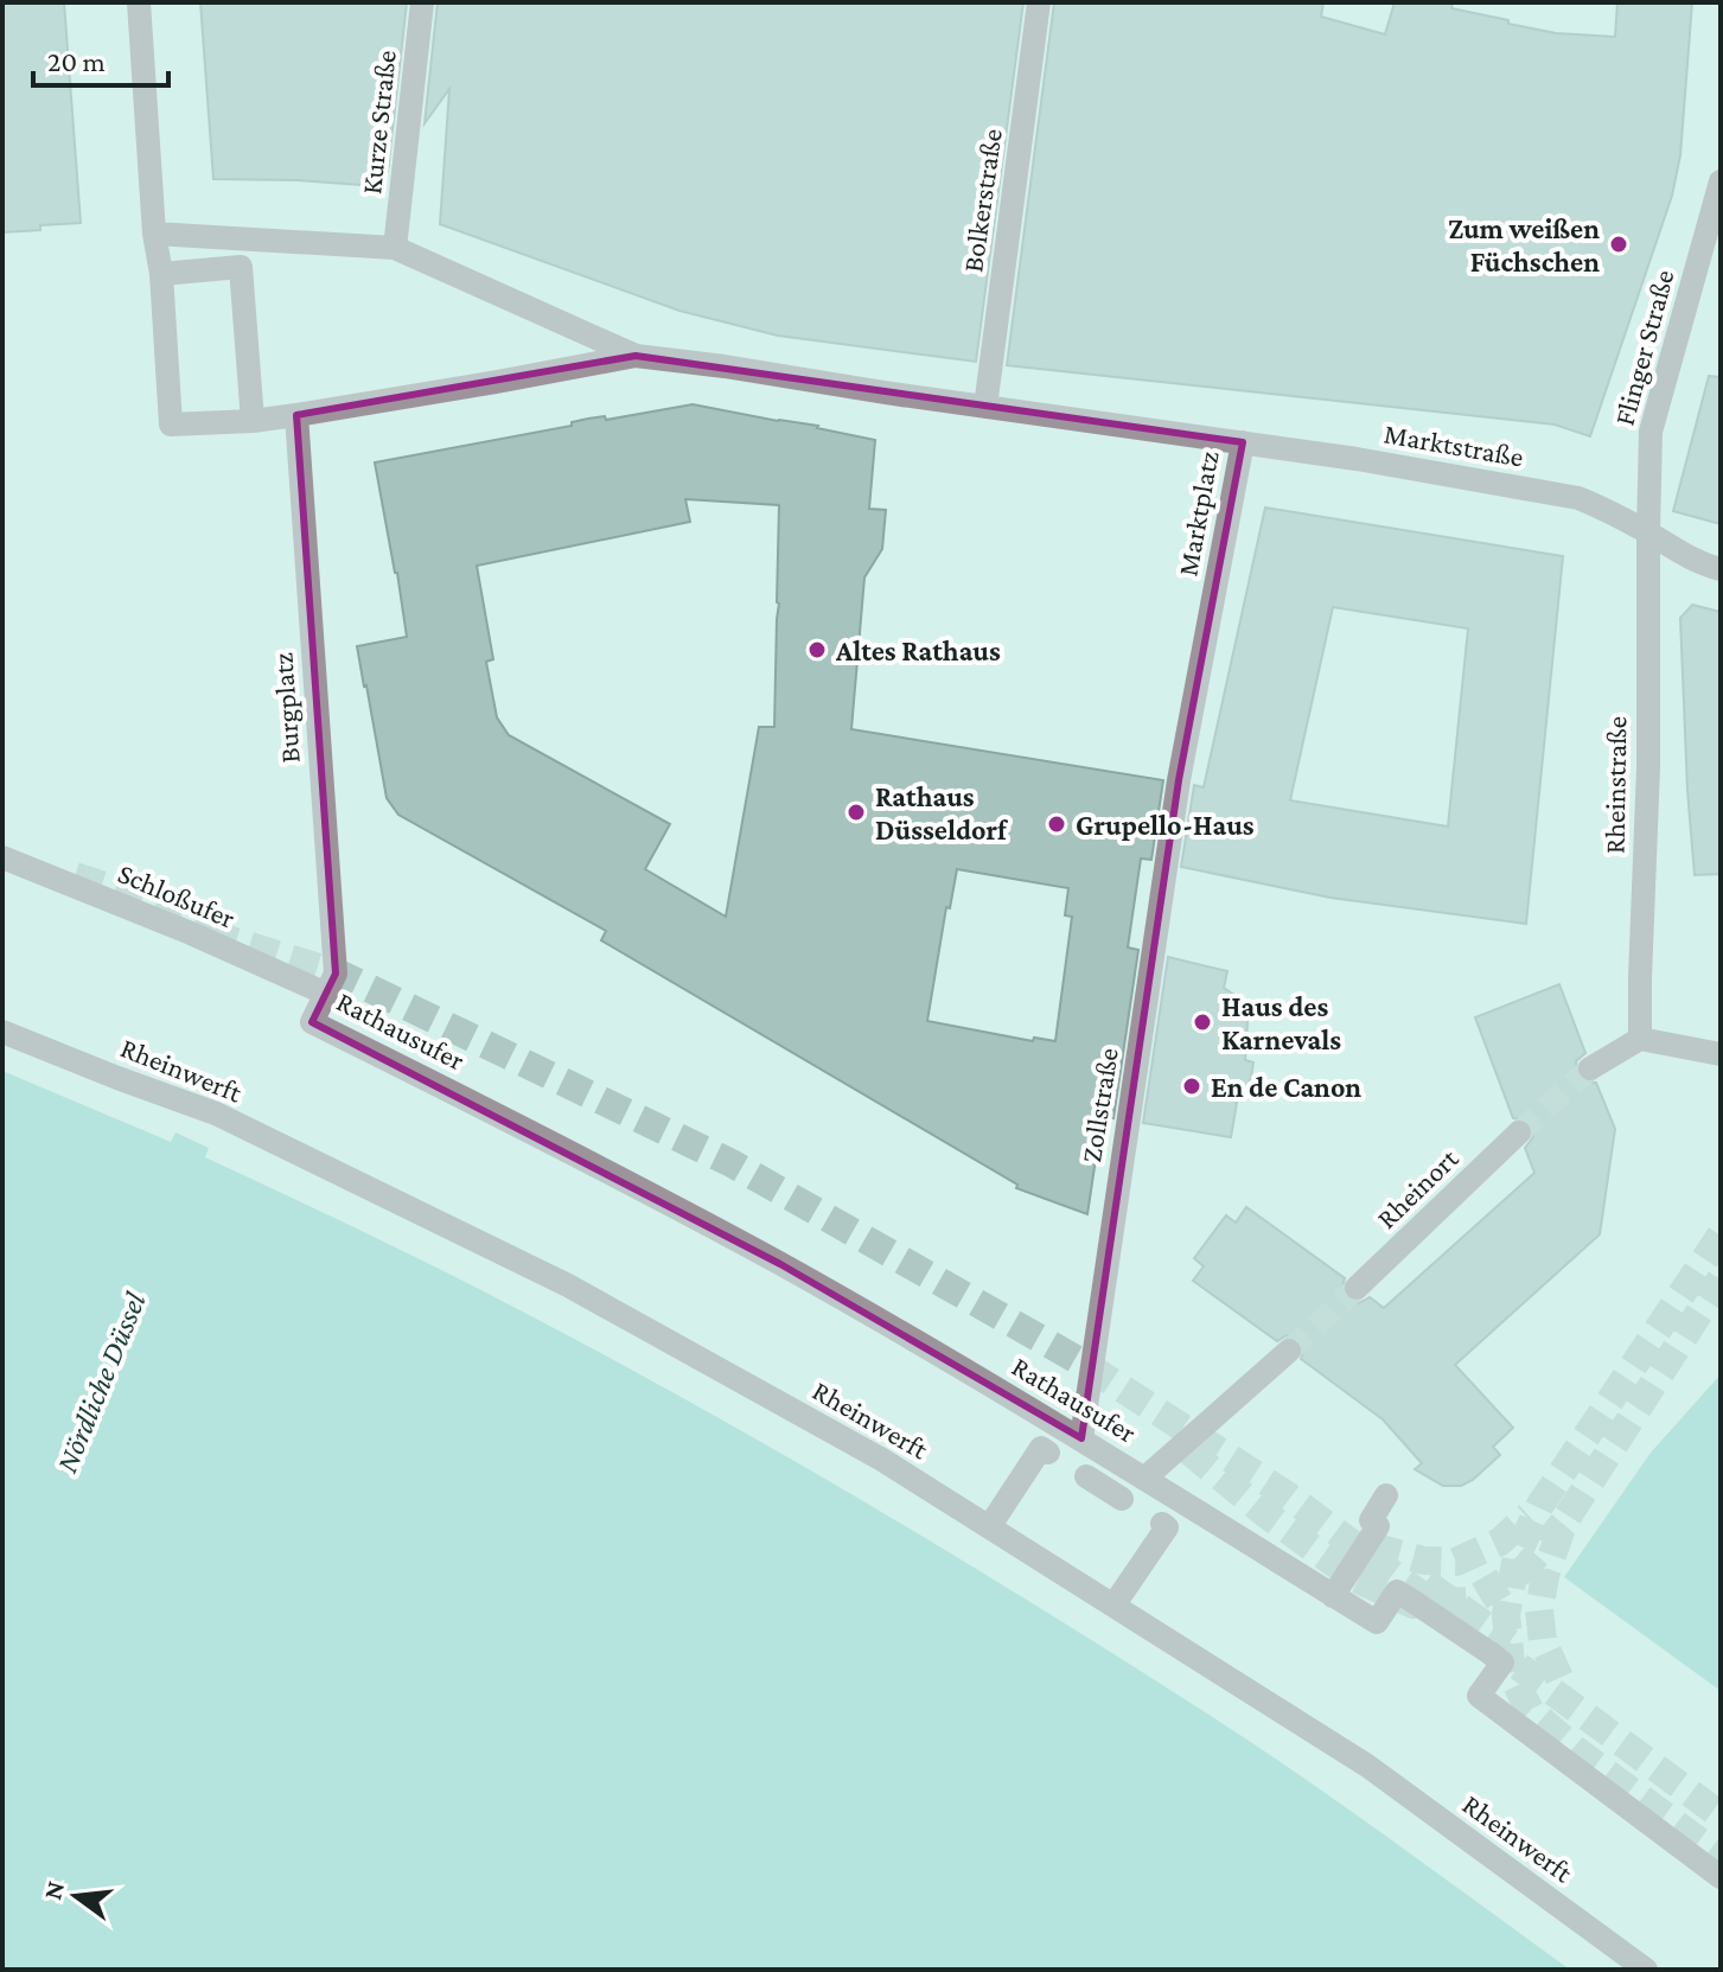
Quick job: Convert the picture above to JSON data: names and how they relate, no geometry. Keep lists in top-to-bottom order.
{
  "streets": {
    "street": [
      "Kurze Straße",
      "Bolkerstraße",
      "Flinger Straße",
      "Marktstraße",
      "Marktplatz",
      "Burgplatz",
      "Rheinstraße",
      "Schloßufer",
      "Rathausufer",
      "Rheinwerft",
      "Zollstraße",
      "Rheinort"
    ]
  },
  "crossings": [
    ["Bolkerstraße", "Marktplatz"],
    ["Flinger Straße", "Marktstraße"],
    ["Flinger Straße", "Rheinstraße"],
    ["Marktstraße", "Marktplatz"],
    ["Marktstraße", "Rheinstraße"],
    ["Marktplatz", "Zollstraße"],
    ["Burgplatz", "Schloßufer"],
    ["Burgplatz", "Rathausufer"],
    ["Schloßufer", "Rathausufer"],
    ["Rathausufer", "Zollstraße"]
  ],
  "water": ["Nördliche Düssel"],
  "places": [
    "Zum weißen Füchschen",
    "Altes Rathaus",
    "Rathaus Düsseldorf",
    "Grupello-Haus",
    "Haus des Karnevals",
    "En de Canon"
  ],
  "scale_bar": "20 m",
  "north": "left"
}
